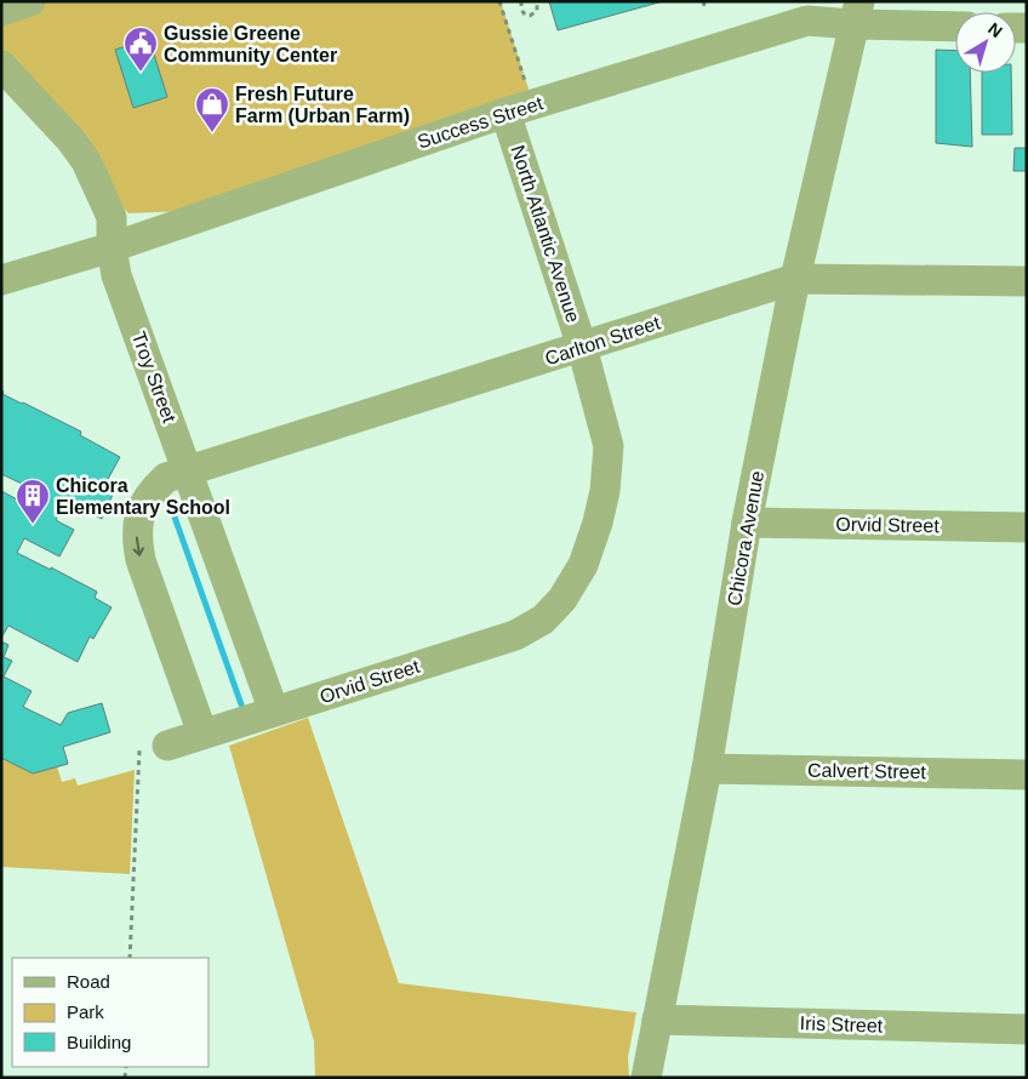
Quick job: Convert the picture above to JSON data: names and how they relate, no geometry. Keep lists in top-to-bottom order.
{
  "streets": {
    "street": [
      "Success Street",
      "North Atlantic Avenue",
      "Carlton Street",
      "Troy Street",
      "Orvid Street",
      "Chicora Avenue",
      "Calvert Street",
      "Iris Street"
    ]
  },
  "crossings": [
    ["Success Street", "North Atlantic Avenue"],
    ["Success Street", "Troy Street"],
    ["Success Street", "Chicora Avenue"],
    ["North Atlantic Avenue", "Carlton Street"],
    ["North Atlantic Avenue", "Orvid Street"],
    ["Carlton Street", "Troy Street"],
    ["Carlton Street", "Orvid Street"],
    ["Carlton Street", "Chicora Avenue"],
    ["Troy Street", "Orvid Street"],
    ["Orvid Street", "Chicora Avenue"],
    ["Chicora Avenue", "Calvert Street"],
    ["Chicora Avenue", "Iris Street"]
  ],
  "places": {
    "public building": ["Gussie Greene Community Center"],
    "shop": ["Fresh Future Farm (Urban Farm)"],
    "building": ["Chicora Elementary School"]
  },
  "legend": ["Road", "Park", "Building"],
  "north": "top right"
}
